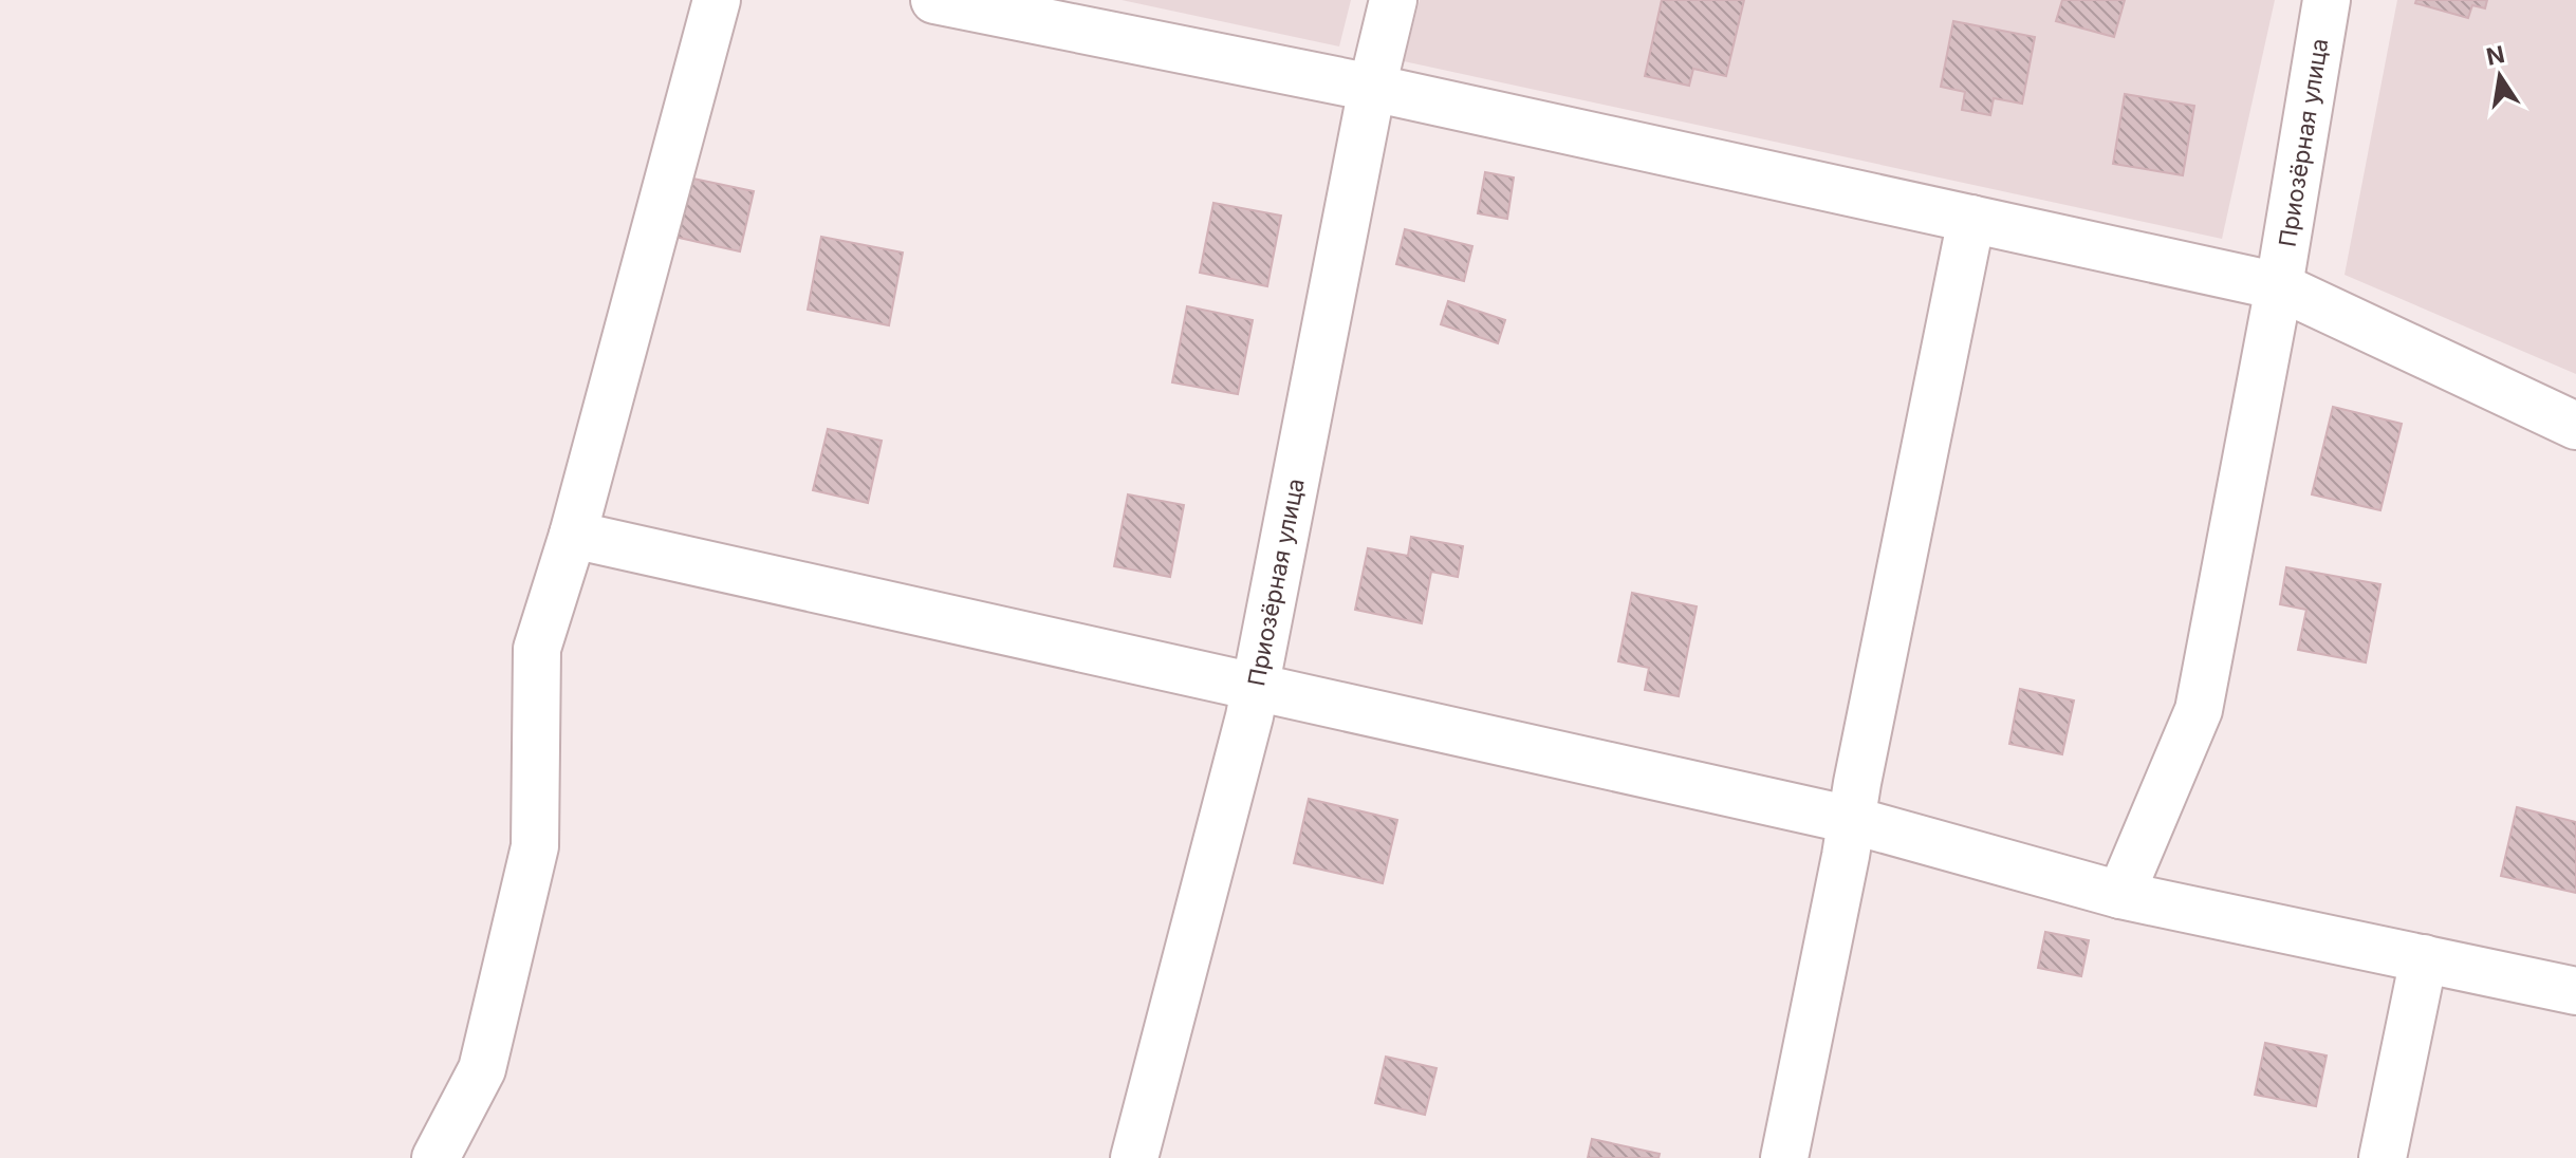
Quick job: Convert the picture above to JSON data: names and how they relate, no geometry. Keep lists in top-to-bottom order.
{
  "streets": {
    "street": ["Приозёрная улица"]
  },
  "north": "top"
}
